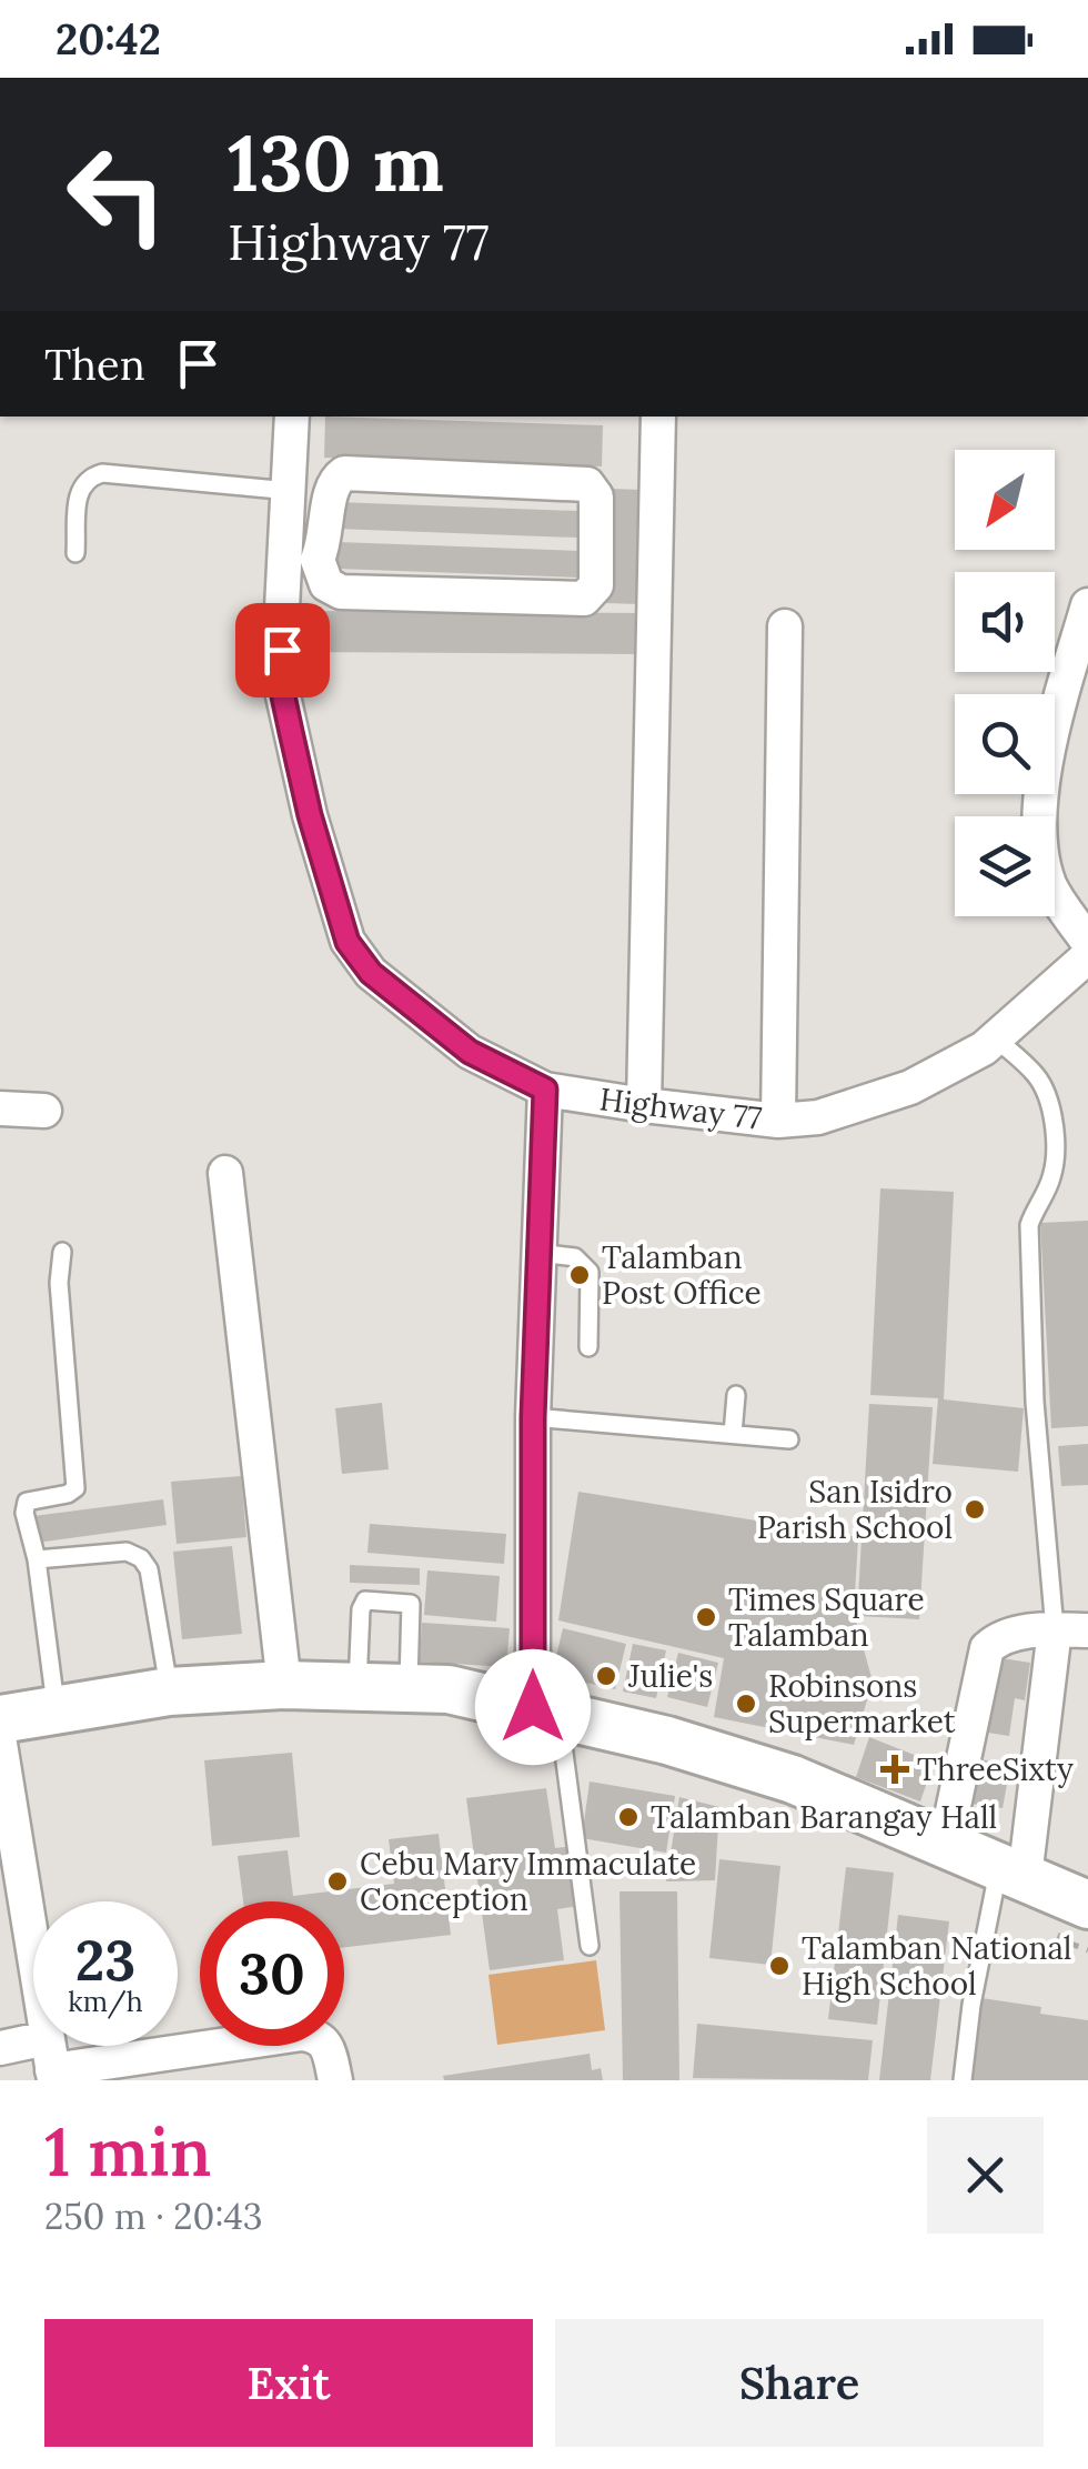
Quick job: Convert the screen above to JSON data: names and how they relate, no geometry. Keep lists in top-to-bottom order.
{
  "streets": {
    "street": ["Highway 77"]
  },
  "places": {
    "other": [
      "Talamban Post Office",
      "San Isidro Parish School",
      "Times Square Talamban",
      "Julie's",
      "Robinsons Supermarket",
      "Talamban Barangay Hall",
      "Cebu Mary Immaculate Conception",
      "Talamban National High School"
    ],
    "health": ["ThreeSixty"]
  },
  "north": "bottom left",
  "page": {
    "status": "20:42",
    "turn": ["130 m", "Highway 77"],
    "then": "Then",
    "speed": "23 km/h",
    "limit": "30",
    "heading": ["1 min", "250 m · 20:43"],
    "buttons": ["Exit", "Share"]
  }
}
